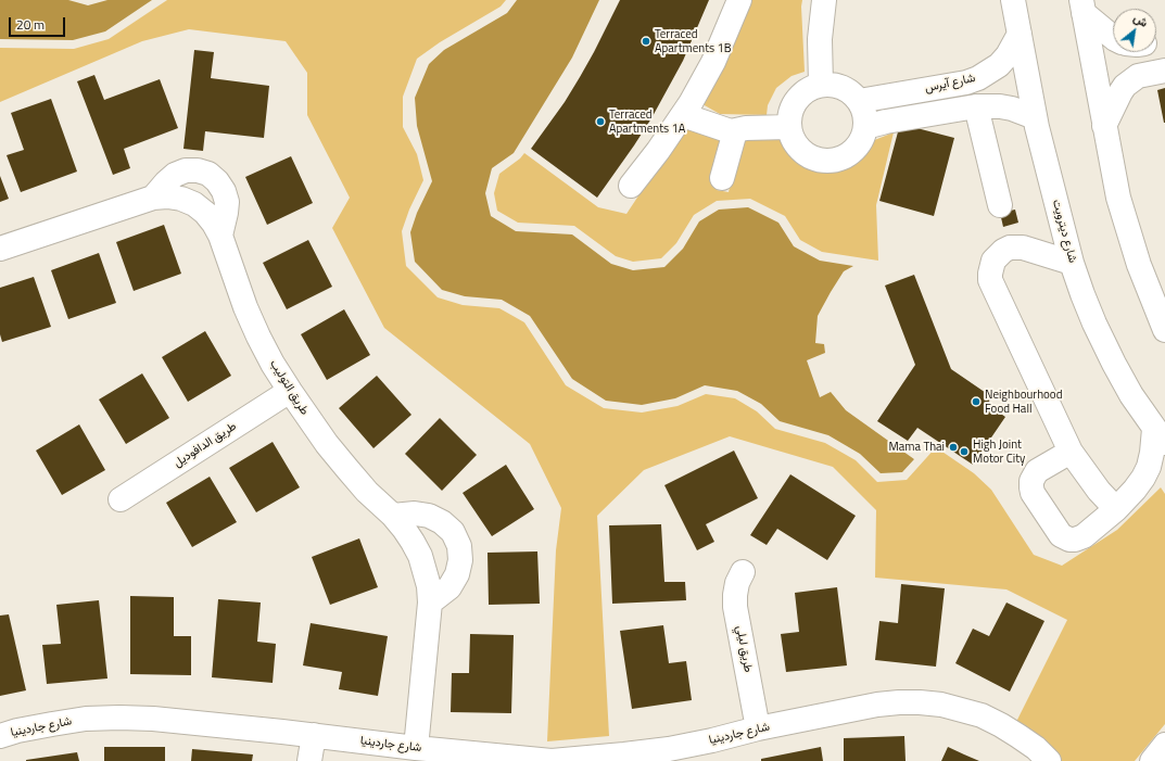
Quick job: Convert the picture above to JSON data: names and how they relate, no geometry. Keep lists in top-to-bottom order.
{
  "streets": {
    "street": [
      "شارع آيرس",
      "شارع ديترويت",
      "طريق التوليب",
      "طريق الدافوديل",
      "طريق ليلي",
      "شارع جاردينيا"
    ]
  },
  "crossings": [
    ["شارع آيرس", "شارع ديترويت"],
    ["طريق التوليب", "طريق الدافوديل"],
    ["طريق التوليب", "شارع جاردينيا"],
    ["طريق ليلي", "شارع جاردينيا"]
  ],
  "places": [
    "Terraced Apartments 1B",
    "Terraced Apartments 1A",
    "Neighbourhood Food Hall",
    "Mama Thai",
    "High Joint Motor City"
  ],
  "scale_bar": "20 m",
  "north": "top right"
}
